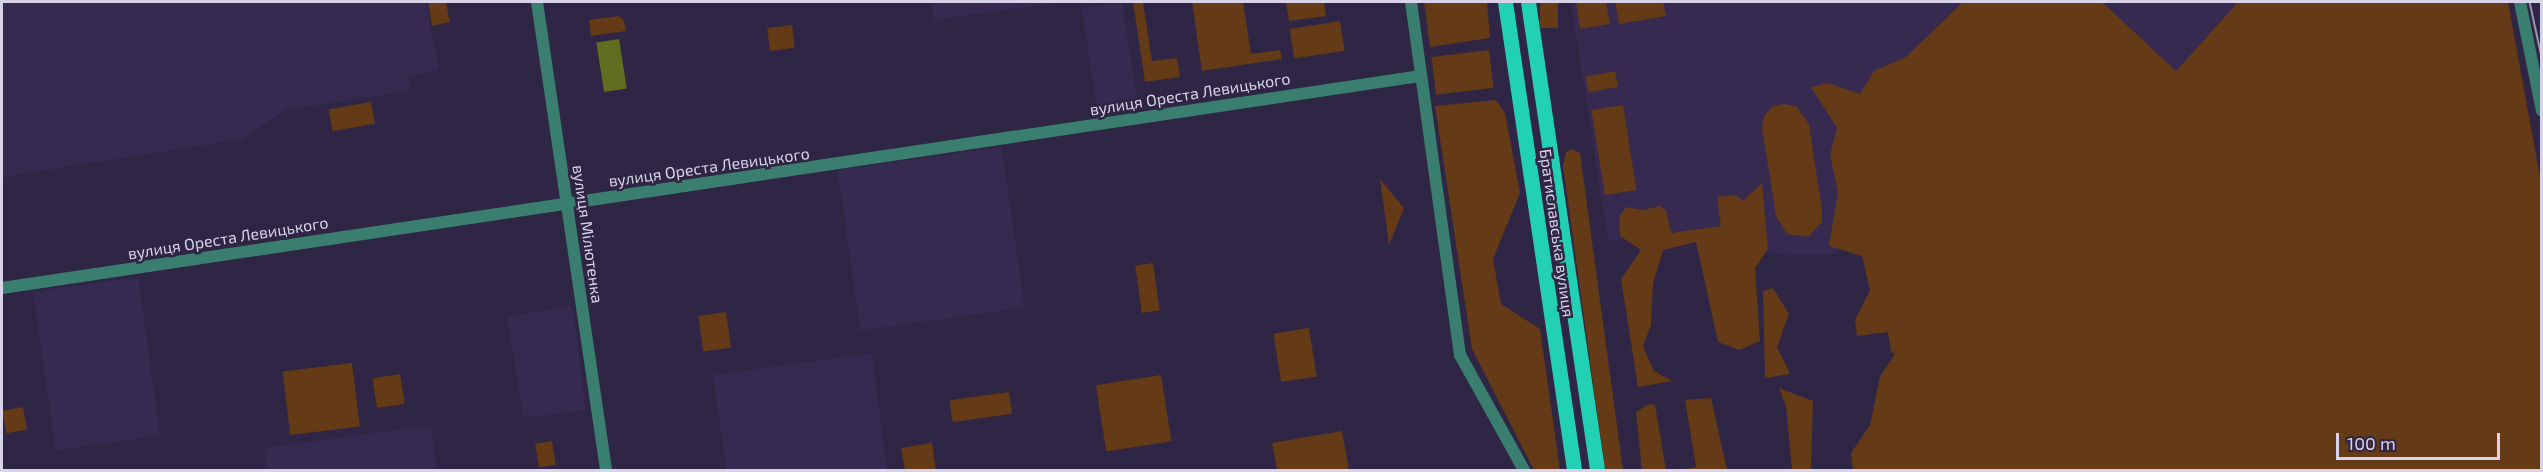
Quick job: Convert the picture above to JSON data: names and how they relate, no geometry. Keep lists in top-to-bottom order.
{
  "streets": {
    "main road": ["Братиславська вулиця"],
    "street": ["вулиця Ореста Левицького", "вулиця Мілютенка"]
  },
  "crossings": [
    ["вулиця Ореста Левицького", "вулиця Мілютенка"]
  ],
  "scale_bar": "100 m"
}
